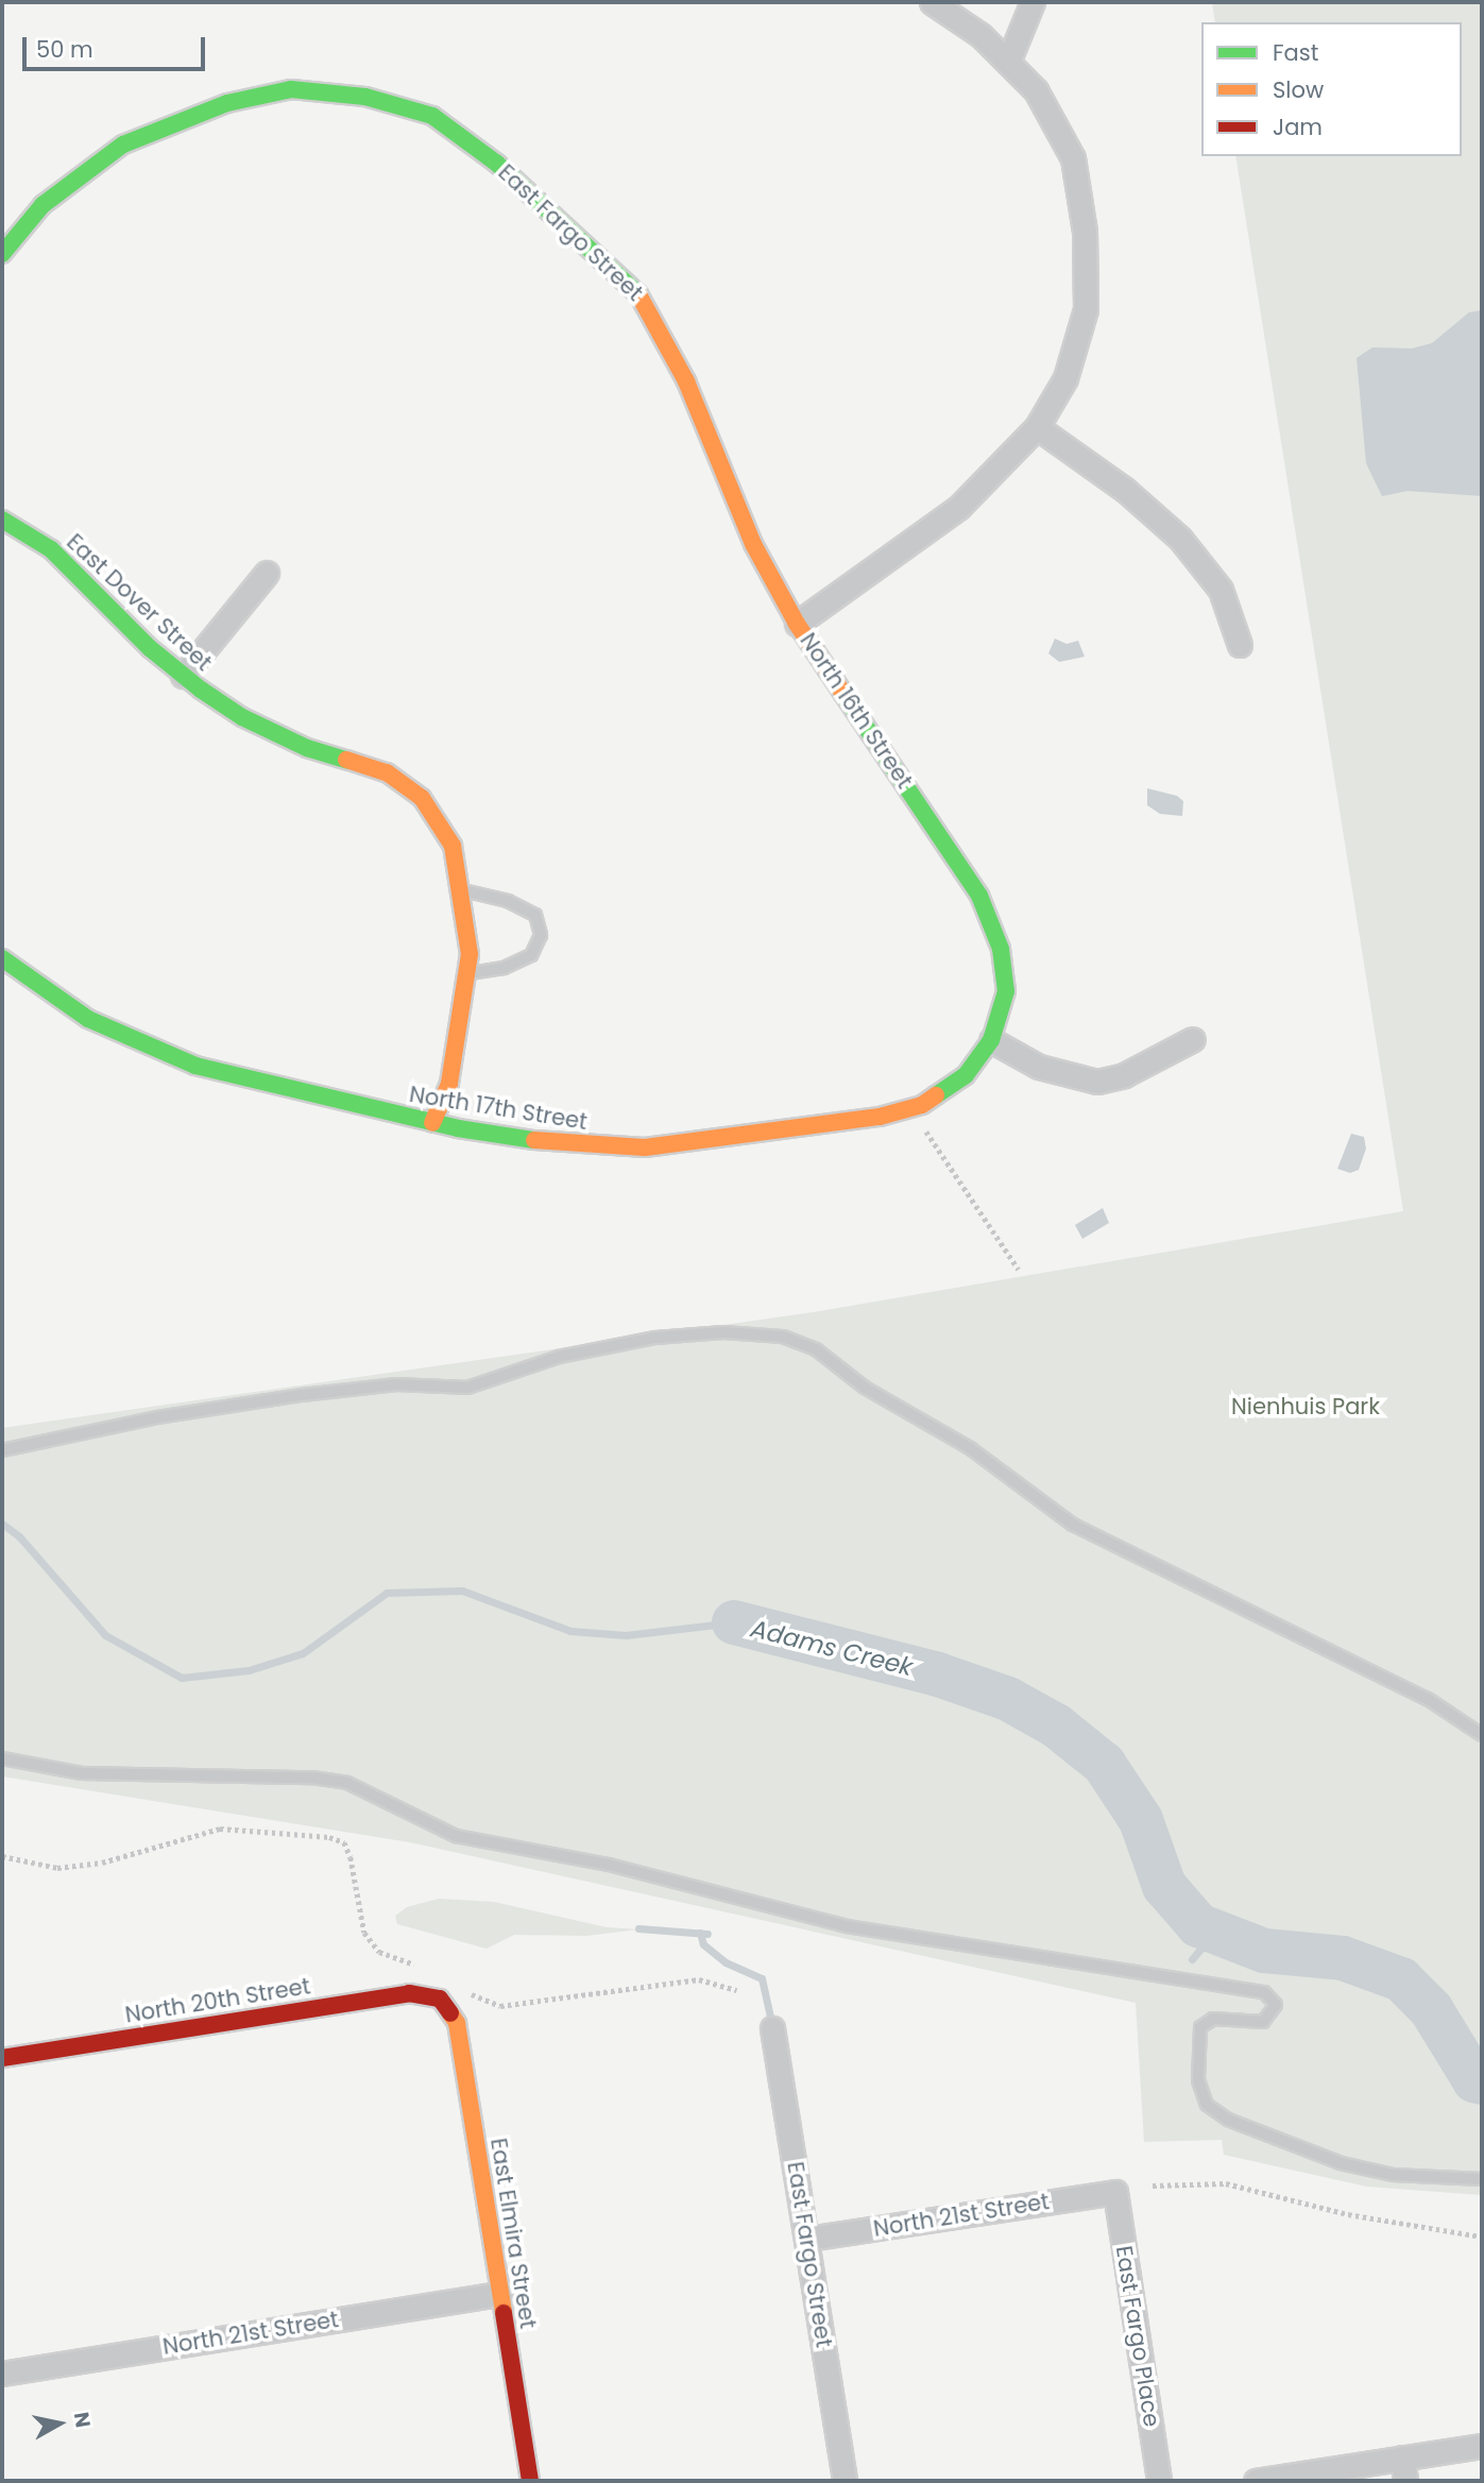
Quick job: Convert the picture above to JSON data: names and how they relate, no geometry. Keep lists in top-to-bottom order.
{
  "streets": {
    "street": [
      "East Fargo Street",
      "East Dover Street",
      "North 16th Street",
      "North 17th Street",
      "North 20th Street",
      "North 21st Street",
      "East Elmira Street",
      "East Fargo Place"
    ]
  },
  "crossings": [
    ["East Fargo Street", "North 16th Street"],
    ["East Fargo Street", "North 21st Street"],
    ["East Dover Street", "North 17th Street"],
    ["North 16th Street", "North 17th Street"],
    ["North 20th Street", "East Elmira Street"],
    ["North 21st Street", "East Elmira Street"],
    ["North 21st Street", "East Fargo Place"]
  ],
  "water": ["Adams Creek"],
  "parks": ["Nienhuis Park"],
  "legend": ["Fast", "Slow", "Jam"],
  "scale_bar": "50 m",
  "north": "right"
}
